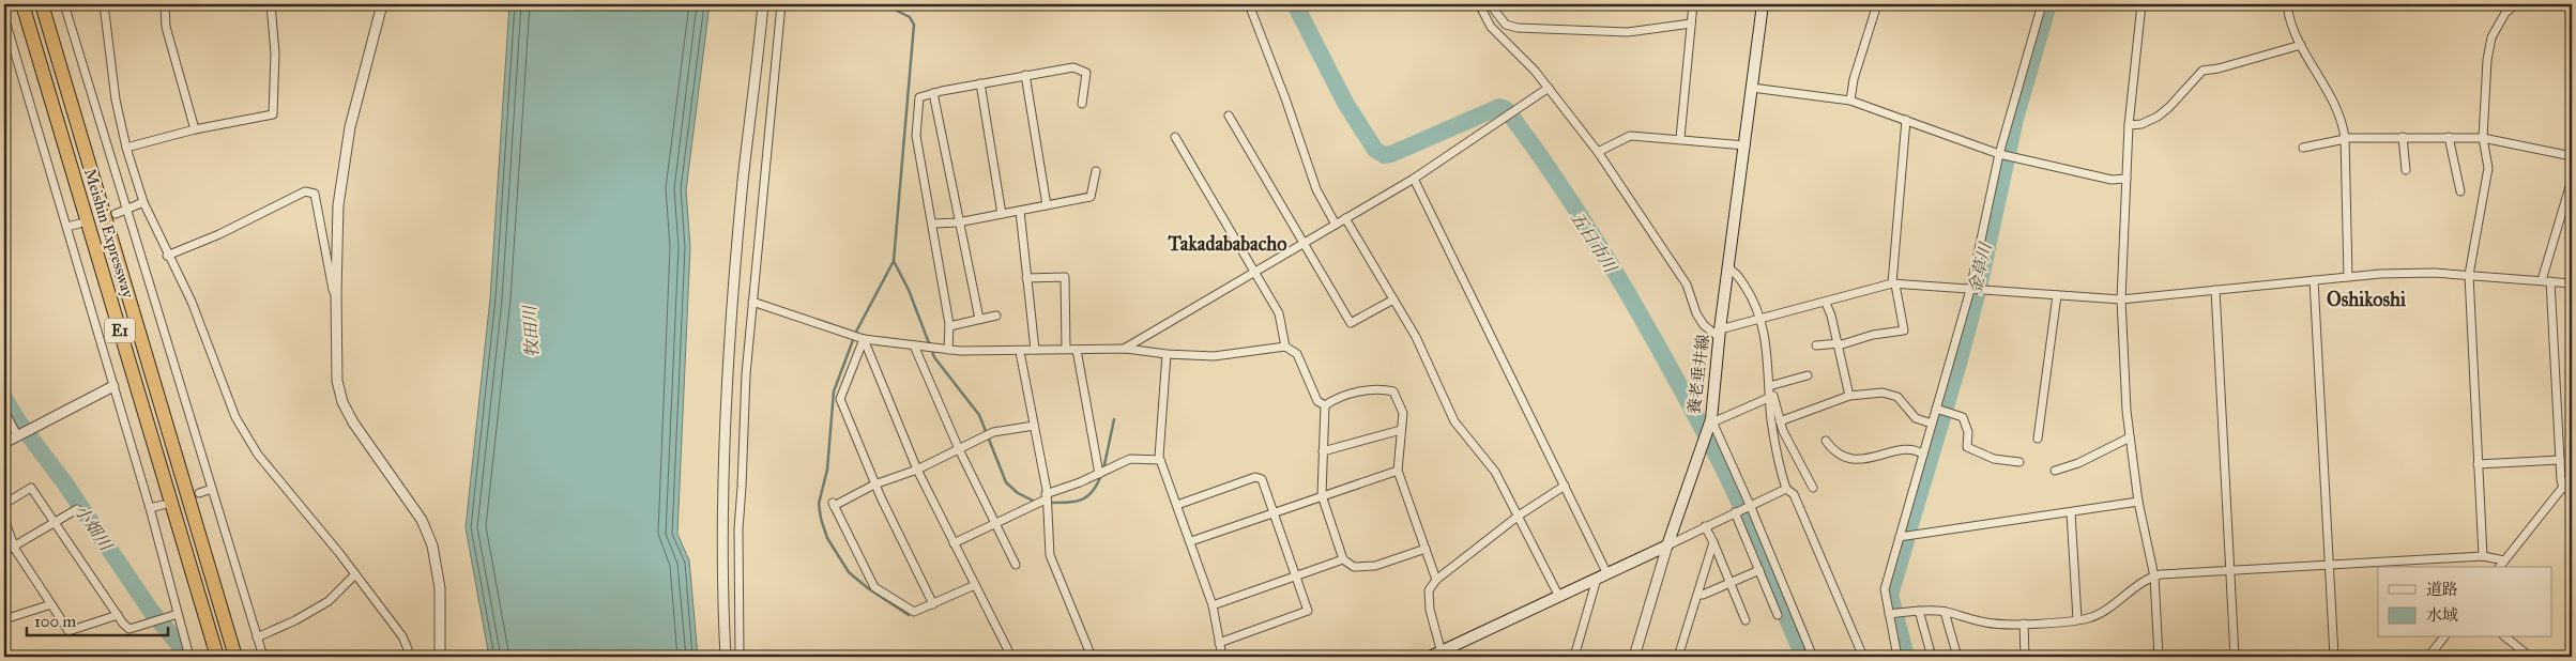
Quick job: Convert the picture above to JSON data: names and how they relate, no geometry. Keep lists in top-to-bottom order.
{
  "streets": {
    "highway": ["Meishin Expressway", "E1"],
    "main road": ["養老垂井線"]
  },
  "districts": ["Takadababacho", "Oshikoshi"],
  "water": [
    "五日市川",
    "金草川",
    "牧田川",
    "小畑川"
  ],
  "legend": ["道路", "水域"],
  "scale_bar": "100 m"
}
